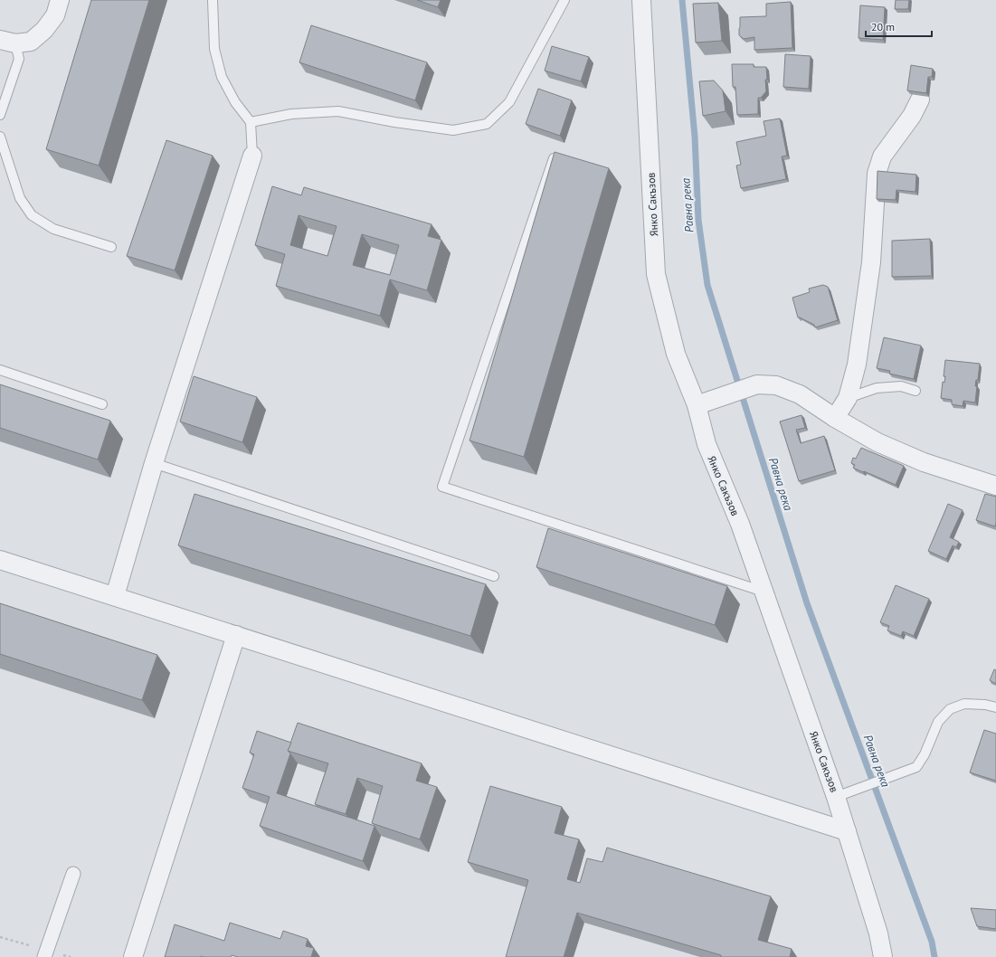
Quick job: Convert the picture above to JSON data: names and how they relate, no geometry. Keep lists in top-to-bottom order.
{
  "streets": {
    "street": ["Янко Сакъзов"]
  },
  "water": ["Равна река"],
  "scale_bar": "20 m"
}
